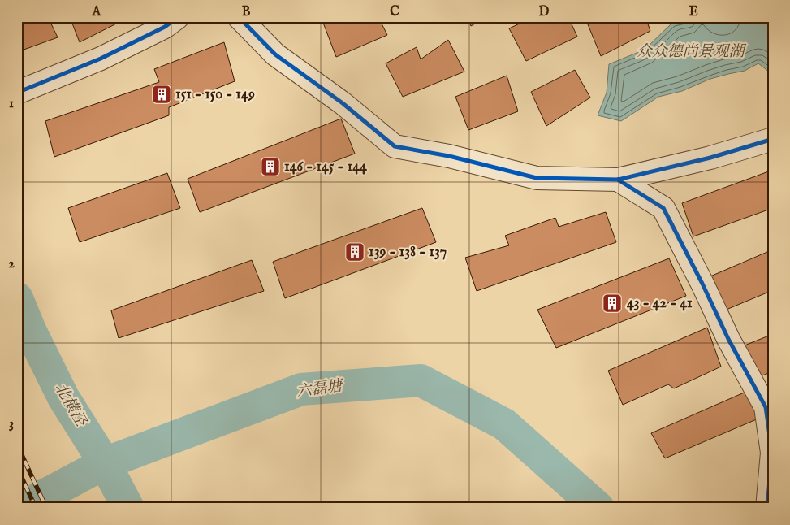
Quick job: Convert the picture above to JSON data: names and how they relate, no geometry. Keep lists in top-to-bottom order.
{
  "water": ["众众德尚景观湖", "六磊塘", "北横泾"],
  "places": {
    "building": [
      "151 - 150 - 149",
      "146 - 145 - 144",
      "139 - 138 - 137",
      "43 - 42 - 41"
    ]
  },
  "grid": {
    "columns": [
      "A",
      "B",
      "C",
      "D",
      "E"
    ],
    "rows": ["1", "2", "3"]
  }
}
